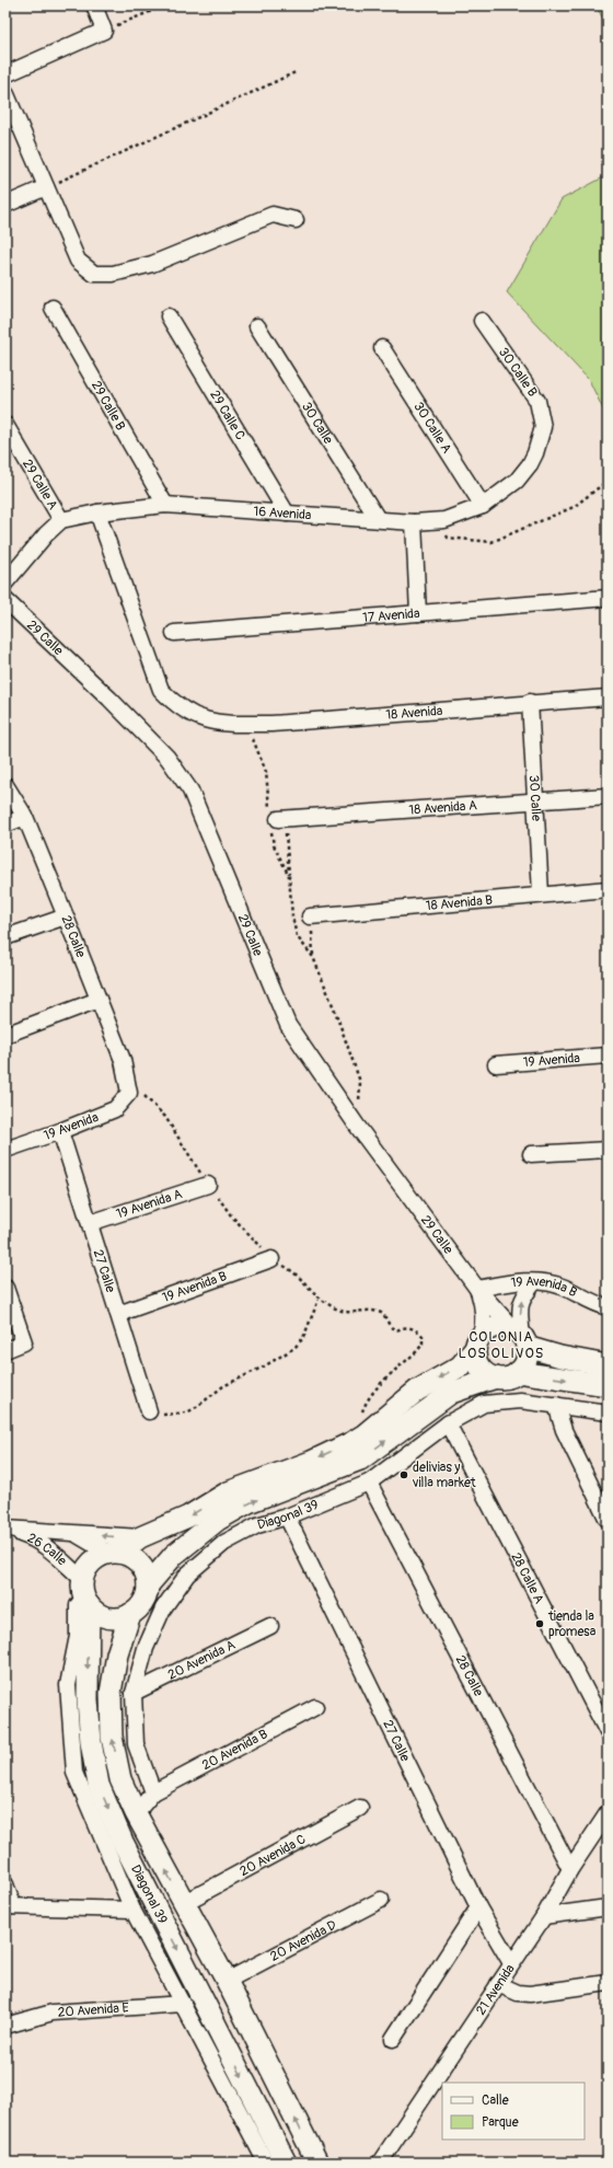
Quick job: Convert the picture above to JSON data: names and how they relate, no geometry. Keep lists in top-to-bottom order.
{
  "streets": {
    "street": [
      "30 Calle B",
      "29 Calle B",
      "29 Calle C",
      "30 Calle",
      "30 Calle A",
      "29 Calle A",
      "16 Avenida",
      "17 Avenida",
      "29 Calle",
      "18 Avenida",
      "18 Avenida A",
      "18 Avenida B",
      "28 Calle",
      "19 Avenida",
      "19 Avenida A",
      "27 Calle",
      "19 Avenida B",
      "Diagonal 39",
      "26 Calle",
      "28 Calle A",
      "20 Avenida A",
      "20 Avenida B",
      "20 Avenida C",
      "20 Avenida D",
      "21 Avenida",
      "20 Avenida E"
    ]
  },
  "crossings": [
    ["30 Calle B", "16 Avenida"],
    ["29 Calle B", "16 Avenida"],
    ["29 Calle C", "16 Avenida"],
    ["30 Calle", "16 Avenida"],
    ["30 Calle", "18 Avenida"],
    ["30 Calle", "18 Avenida A"],
    ["30 Calle", "18 Avenida B"],
    ["30 Calle A", "16 Avenida"],
    ["29 Calle A", "16 Avenida"],
    ["16 Avenida", "18 Avenida"],
    ["29 Calle", "19 Avenida B"],
    ["29 Calle", "Diagonal 39"],
    ["28 Calle", "19 Avenida"],
    ["28 Calle", "Diagonal 39"],
    ["28 Calle", "21 Avenida"],
    ["19 Avenida", "27 Calle"],
    ["19 Avenida A", "27 Calle"],
    ["27 Calle", "19 Avenida B"],
    ["27 Calle", "Diagonal 39"],
    ["27 Calle", "21 Avenida"],
    ["Diagonal 39", "26 Calle"],
    ["Diagonal 39", "28 Calle A"],
    ["Diagonal 39", "20 Avenida A"],
    ["Diagonal 39", "20 Avenida B"],
    ["Diagonal 39", "20 Avenida C"],
    ["Diagonal 39", "20 Avenida D"]
  ],
  "districts": ["COLONIA LOS OLIVOS"],
  "places": ["delivias y villa market", "tienda la promesa"],
  "legend": ["Calle", "Parque"]
}
